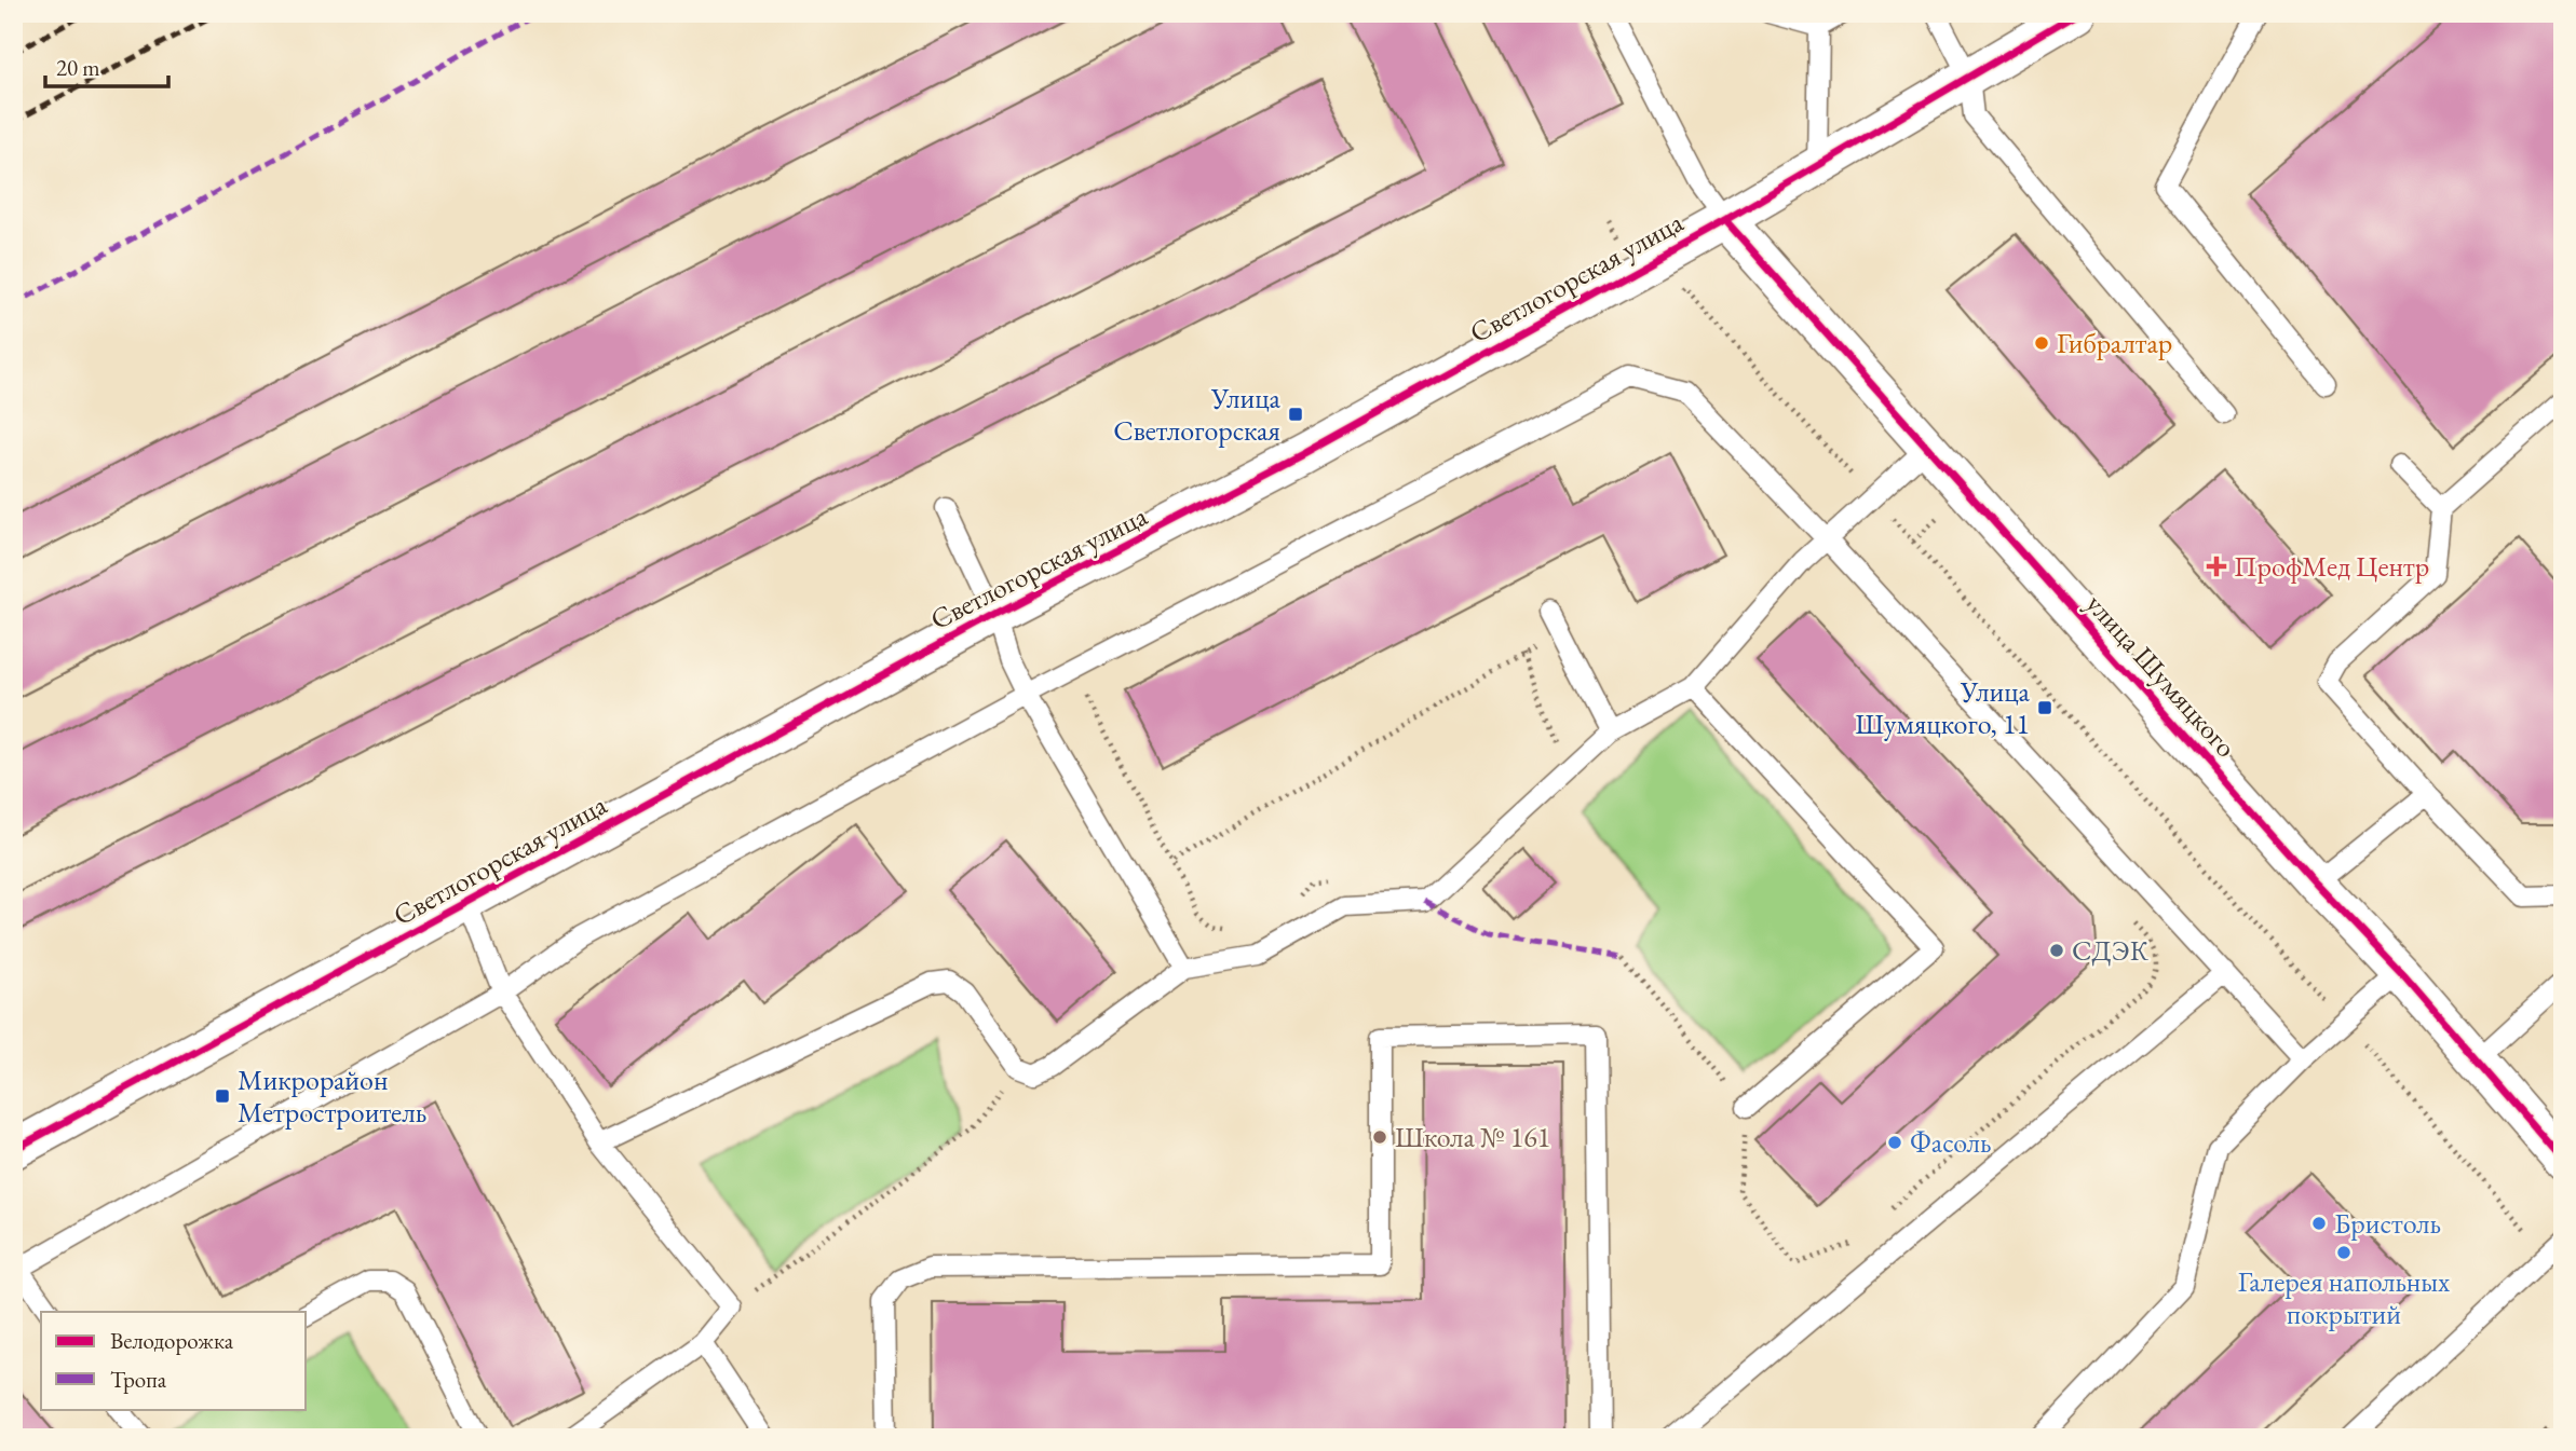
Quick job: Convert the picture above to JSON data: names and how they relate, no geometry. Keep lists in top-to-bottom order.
{
  "streets": {
    "street": ["Светлогорская улица", "улица Шумяцкого"]
  },
  "crossings": [
    ["Светлогорская улица", "улица Шумяцкого"]
  ],
  "places": {
    "other": [
      "Гибралтар",
      "СДЭК",
      "Школа № 161",
      "Фасоль",
      "Бристоль",
      "Галерея напольных покрытий"
    ],
    "transit": ["Улица Светлогорская", "Улица Шумяцкого, 11", "Микрорайон Метростроитель"],
    "health": ["ПрофМед Центр"]
  },
  "legend": ["Велодорожка", "Тропа"],
  "scale_bar": "20 m"
}
